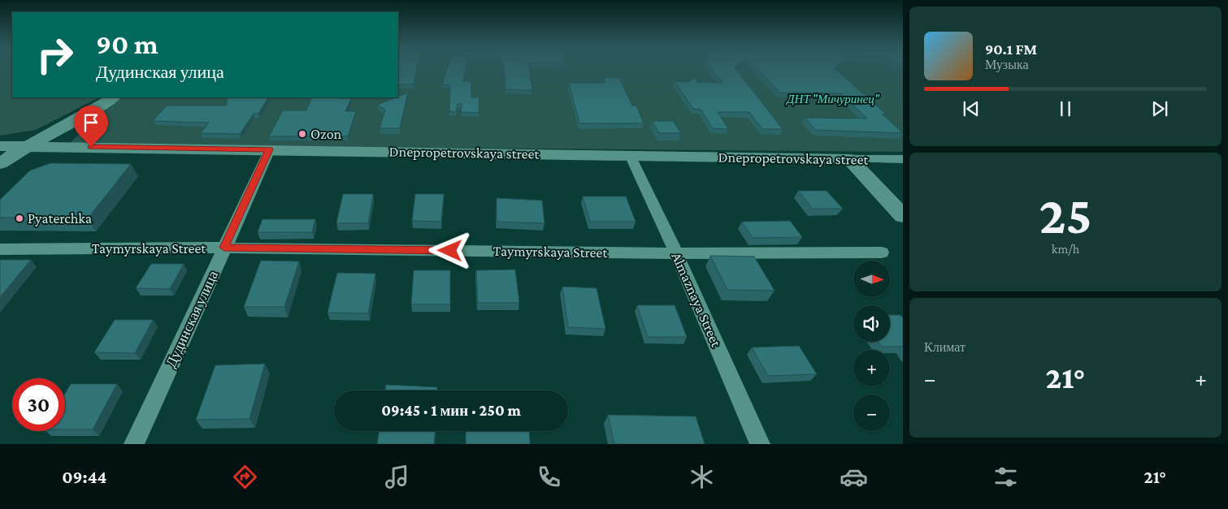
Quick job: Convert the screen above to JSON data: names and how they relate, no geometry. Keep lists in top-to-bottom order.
{
  "streets": {
    "street": [
      "Dnepropetrovskaya street",
      "Taymyrskaya Street",
      "Almaznaya Street",
      "Дудинская улица"
    ]
  },
  "crossings": [
    ["Dnepropetrovskaya street", "Almaznaya Street"],
    ["Dnepropetrovskaya street", "Дудинская улица"],
    ["Taymyrskaya Street", "Almaznaya Street"],
    ["Taymyrskaya Street", "Дудинская улица"]
  ],
  "parks": ["ДНТ \"Мичуринец\""],
  "places": ["Ozon", "Pyaterchka"],
  "north": "right",
  "page": {
    "turn": ["90 m", "Дудинская улица"],
    "song": ["90.1 FM", "Музыка"],
    "tile": [
      ["25", "km/h"],
      "Климат"
    ],
    "map_buttons": ["+", "−"],
    "heat": ["−", "21°", "+"],
    "limit": "30",
    "trip": "09:45 · 1 мин · 250 m",
    "tabs": ["09:44", "21°"]
  }
}
